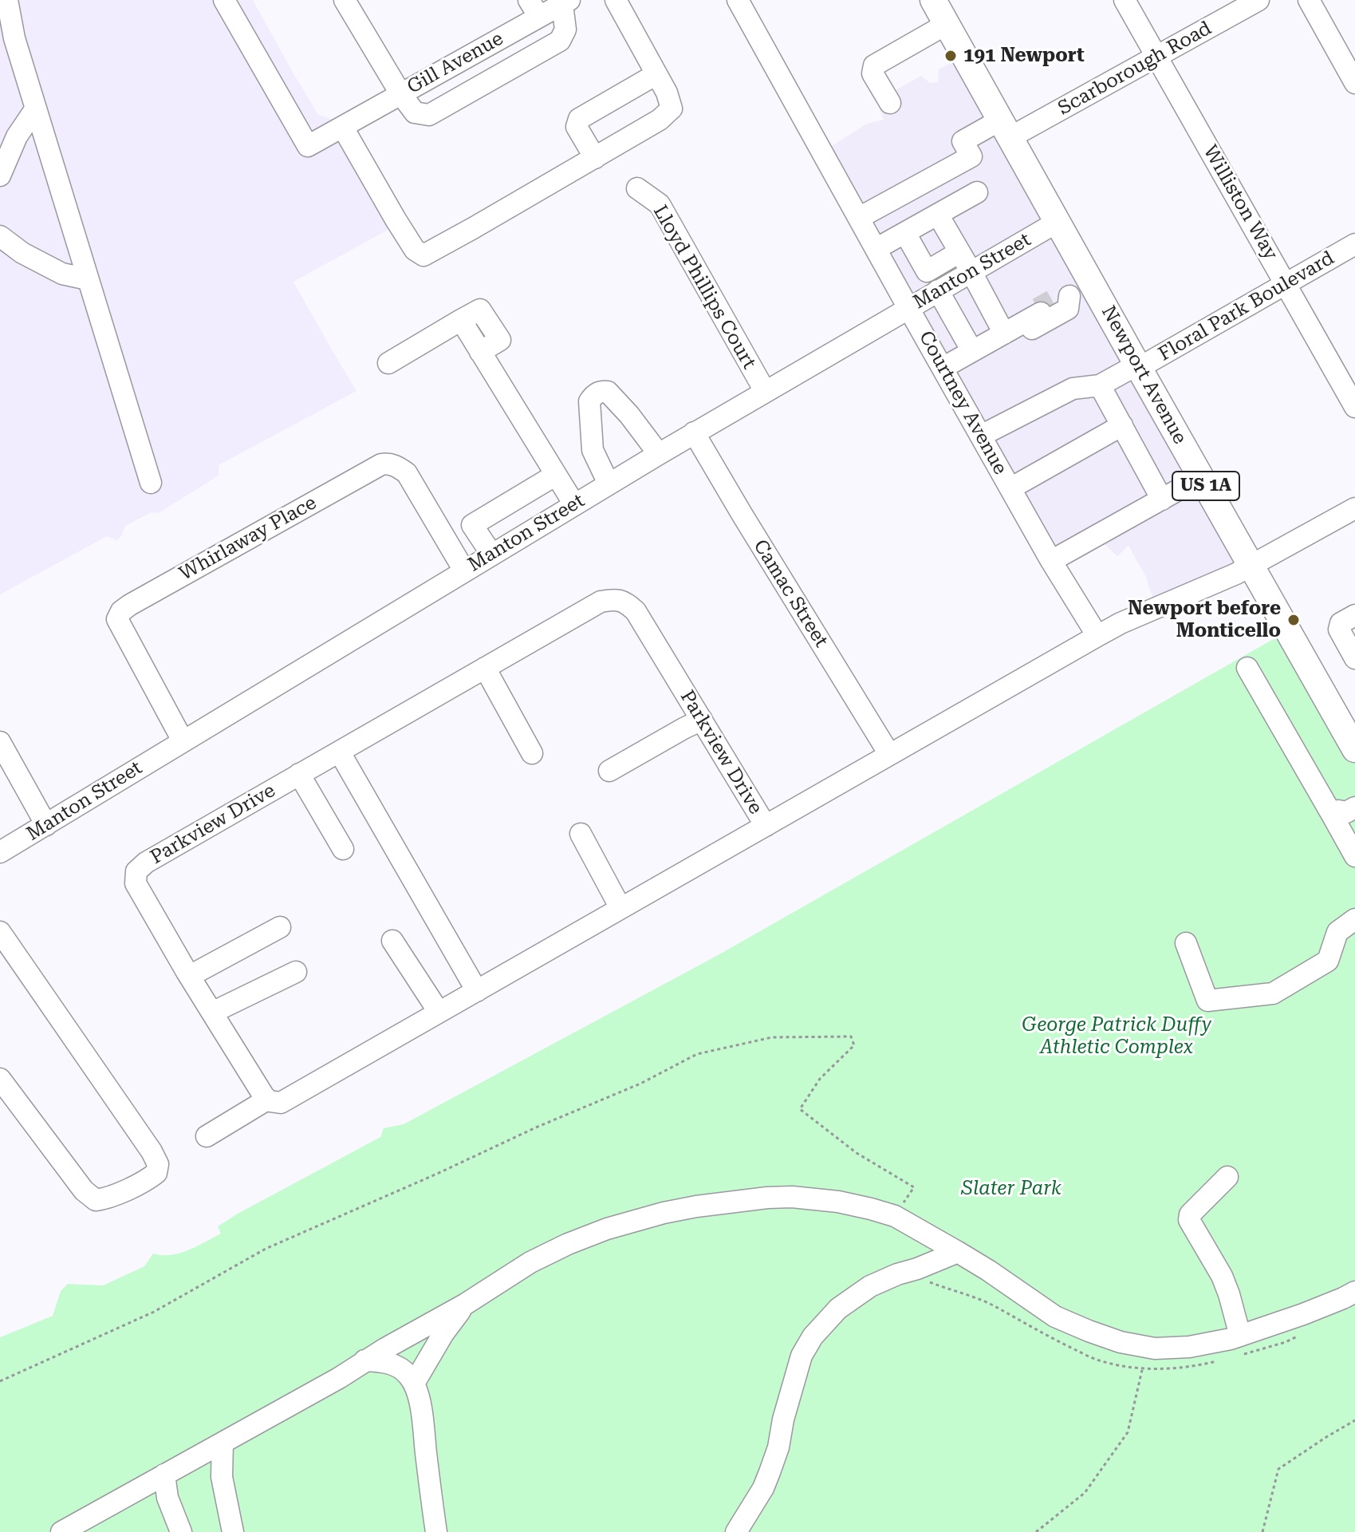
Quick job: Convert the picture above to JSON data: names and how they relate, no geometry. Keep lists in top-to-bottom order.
{
  "streets": {
    "main road": ["Newport Avenue", "US 1A"],
    "street": [
      "Gill Avenue",
      "Scarborough Road",
      "Williston Way",
      "Manton Street",
      "Lloyd Phillips Court",
      "Floral Park Boulevard",
      "Courtney Avenue",
      "Whirlaway Place",
      "Camac Street",
      "Parkview Drive"
    ]
  },
  "crossings": [
    ["Scarborough Road", "Williston Way"],
    ["Scarborough Road", "Newport Avenue"],
    ["Scarborough Road", "Courtney Avenue"],
    ["Williston Way", "Floral Park Boulevard"],
    ["Manton Street", "Lloyd Phillips Court"],
    ["Manton Street", "Newport Avenue"],
    ["Manton Street", "Courtney Avenue"],
    ["Manton Street", "Whirlaway Place"],
    ["Manton Street", "Camac Street"],
    ["Floral Park Boulevard", "Newport Avenue"],
    ["Floral Park Boulevard", "Courtney Avenue"],
    ["Newport Avenue", "Parkview Drive"],
    ["Courtney Avenue", "Parkview Drive"],
    ["Camac Street", "Parkview Drive"]
  ],
  "parks": ["George Patrick Duffy Athletic Complex", "Slater Park"],
  "places": ["191 Newport", "Newport before Monticello"]
}
